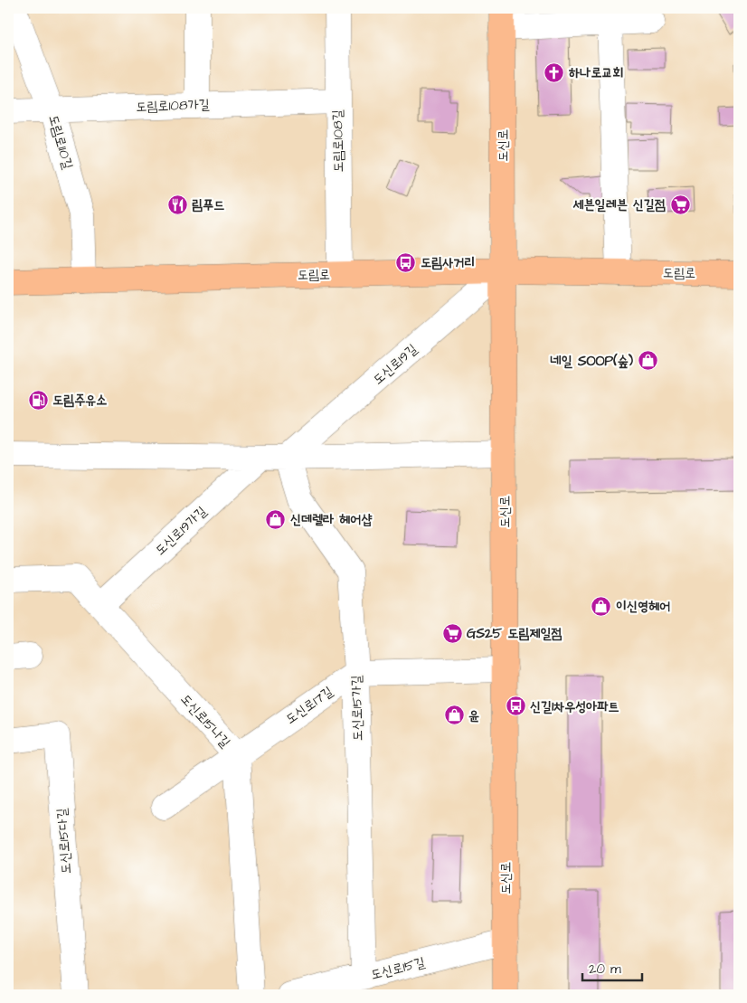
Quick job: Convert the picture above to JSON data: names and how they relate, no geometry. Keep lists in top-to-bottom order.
{
  "streets": {
    "main road": ["도신로", "도림로"],
    "street": [
      "도림로108가길",
      "도림로108길",
      "도림로110길",
      "도신로19길",
      "도신로19가길",
      "도신로17길",
      "도신로15가길",
      "도신로15나길",
      "도신로15다길",
      "도신로15길"
    ]
  },
  "crossings": [
    ["도림로108가길", "도림로108길"],
    ["도림로108가길", "도림로110길"],
    ["도림로108길", "도림로"],
    ["도림로110길", "도림로"],
    ["도신로", "도림로"],
    ["도신로", "도신로19길"],
    ["도신로", "도신로15길"],
    ["도림로", "도신로19길"],
    ["도신로19길", "도신로15가길"],
    ["도신로19가길", "도신로15나길"],
    ["도신로17길", "도신로15가길"],
    ["도신로17길", "도신로15나길"],
    ["도신로15가길", "도신로15길"]
  ],
  "places": {
    "church": ["하나로교회"],
    "restaurant": ["림푸드"],
    "supermarket": ["세븐일레븐 신길점", "GS25 도림제일점"],
    "bus stop": ["도림사거리", "신길1차우성아파트"],
    "shop": [
      "네일 SOOP(숲)",
      "신데렐라 헤어샵",
      "이신영헤어",
      "윤"
    ],
    "fuel station": ["도림주유소"]
  },
  "scale_bar": "20 m"
}
